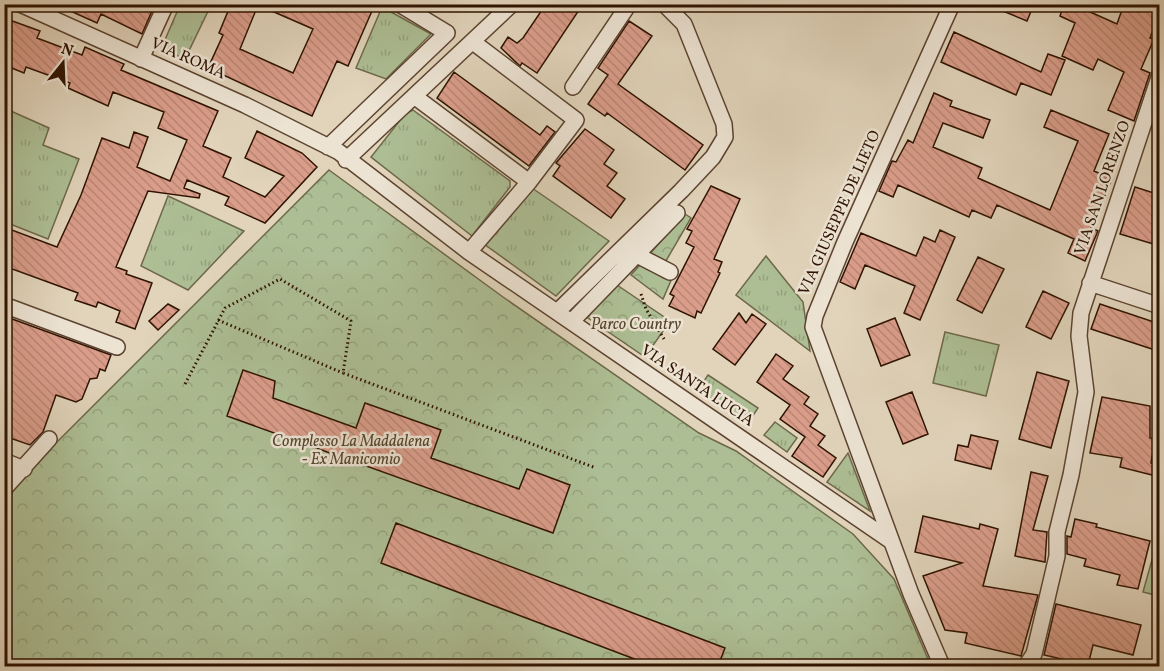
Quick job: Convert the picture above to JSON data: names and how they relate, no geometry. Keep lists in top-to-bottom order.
{
  "streets": {
    "street": [
      "VIA ROMA",
      "VIA SAN LORENZO",
      "VIA GIUSEPPE DE LIETO",
      "VIA SANTA LUCIA"
    ]
  },
  "crossings": [
    ["VIA ROMA", "VIA SANTA LUCIA"],
    ["VIA GIUSEPPE DE LIETO", "VIA SANTA LUCIA"]
  ],
  "parks": ["Parco Country", "Complesso La Maddalena - Ex Manicomio"],
  "north": "top"
}
